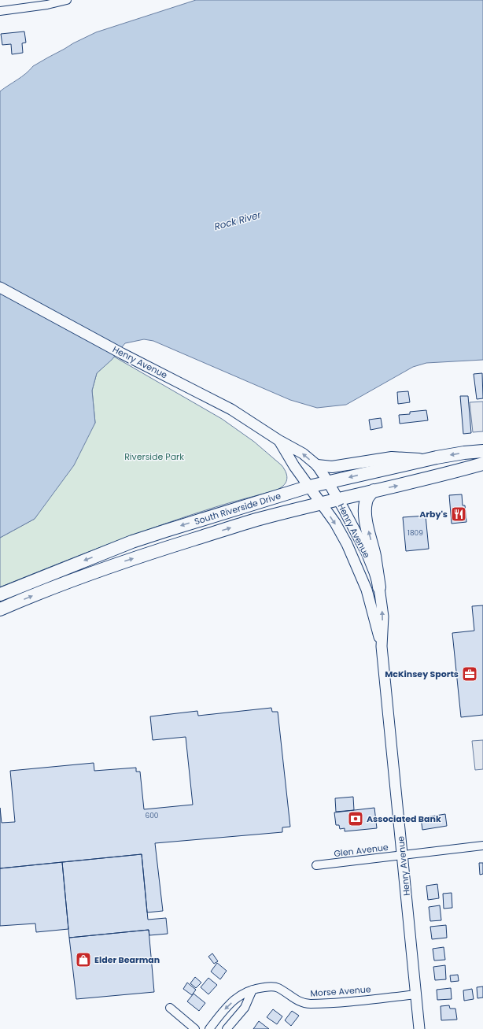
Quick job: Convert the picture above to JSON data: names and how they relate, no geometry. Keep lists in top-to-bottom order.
{
  "streets": {
    "main road": ["South Riverside Drive"],
    "street": ["Henry Avenue", "Glen Avenue", "Morse Avenue"]
  },
  "crossings": [
    ["Henry Avenue", "South Riverside Drive"],
    ["Henry Avenue", "Glen Avenue"],
    ["Henry Avenue", "Morse Avenue"]
  ],
  "water": ["Rock River"],
  "parks": ["Riverside Park"],
  "places": {
    "restaurant": ["Arby's"],
    "office": ["McKinsey Sports"],
    "bank": ["Associated Bank"],
    "shop": ["Elder Bearman"]
  },
  "house_numbers": ["1809", "600"]
}
